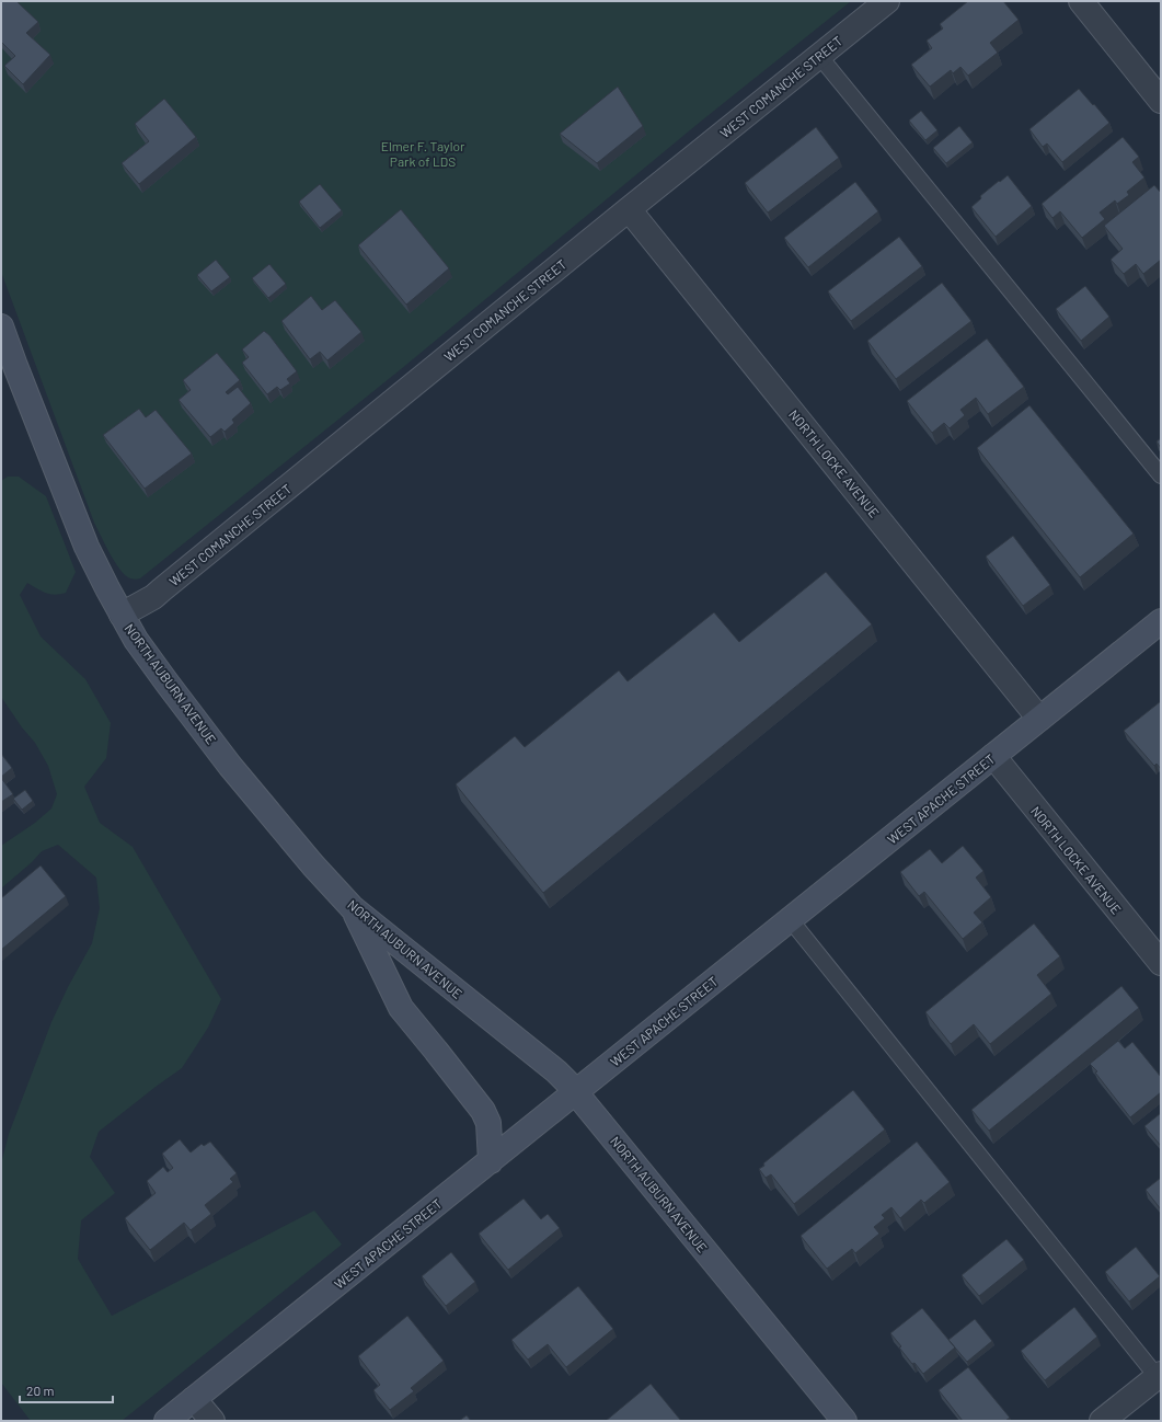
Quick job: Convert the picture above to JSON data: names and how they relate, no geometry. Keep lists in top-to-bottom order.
{
  "streets": {
    "main road": ["NORTH AUBURN AVENUE", "WEST APACHE STREET"],
    "street": ["WEST COMANCHE STREET", "NORTH LOCKE AVENUE"]
  },
  "crossings": [
    ["WEST COMANCHE STREET", "NORTH LOCKE AVENUE"],
    ["WEST COMANCHE STREET", "NORTH AUBURN AVENUE"],
    ["NORTH LOCKE AVENUE", "WEST APACHE STREET"],
    ["NORTH AUBURN AVENUE", "WEST APACHE STREET"]
  ],
  "parks": ["Elmer F. Taylor Park of LDS"],
  "scale_bar": "20 m"
}
